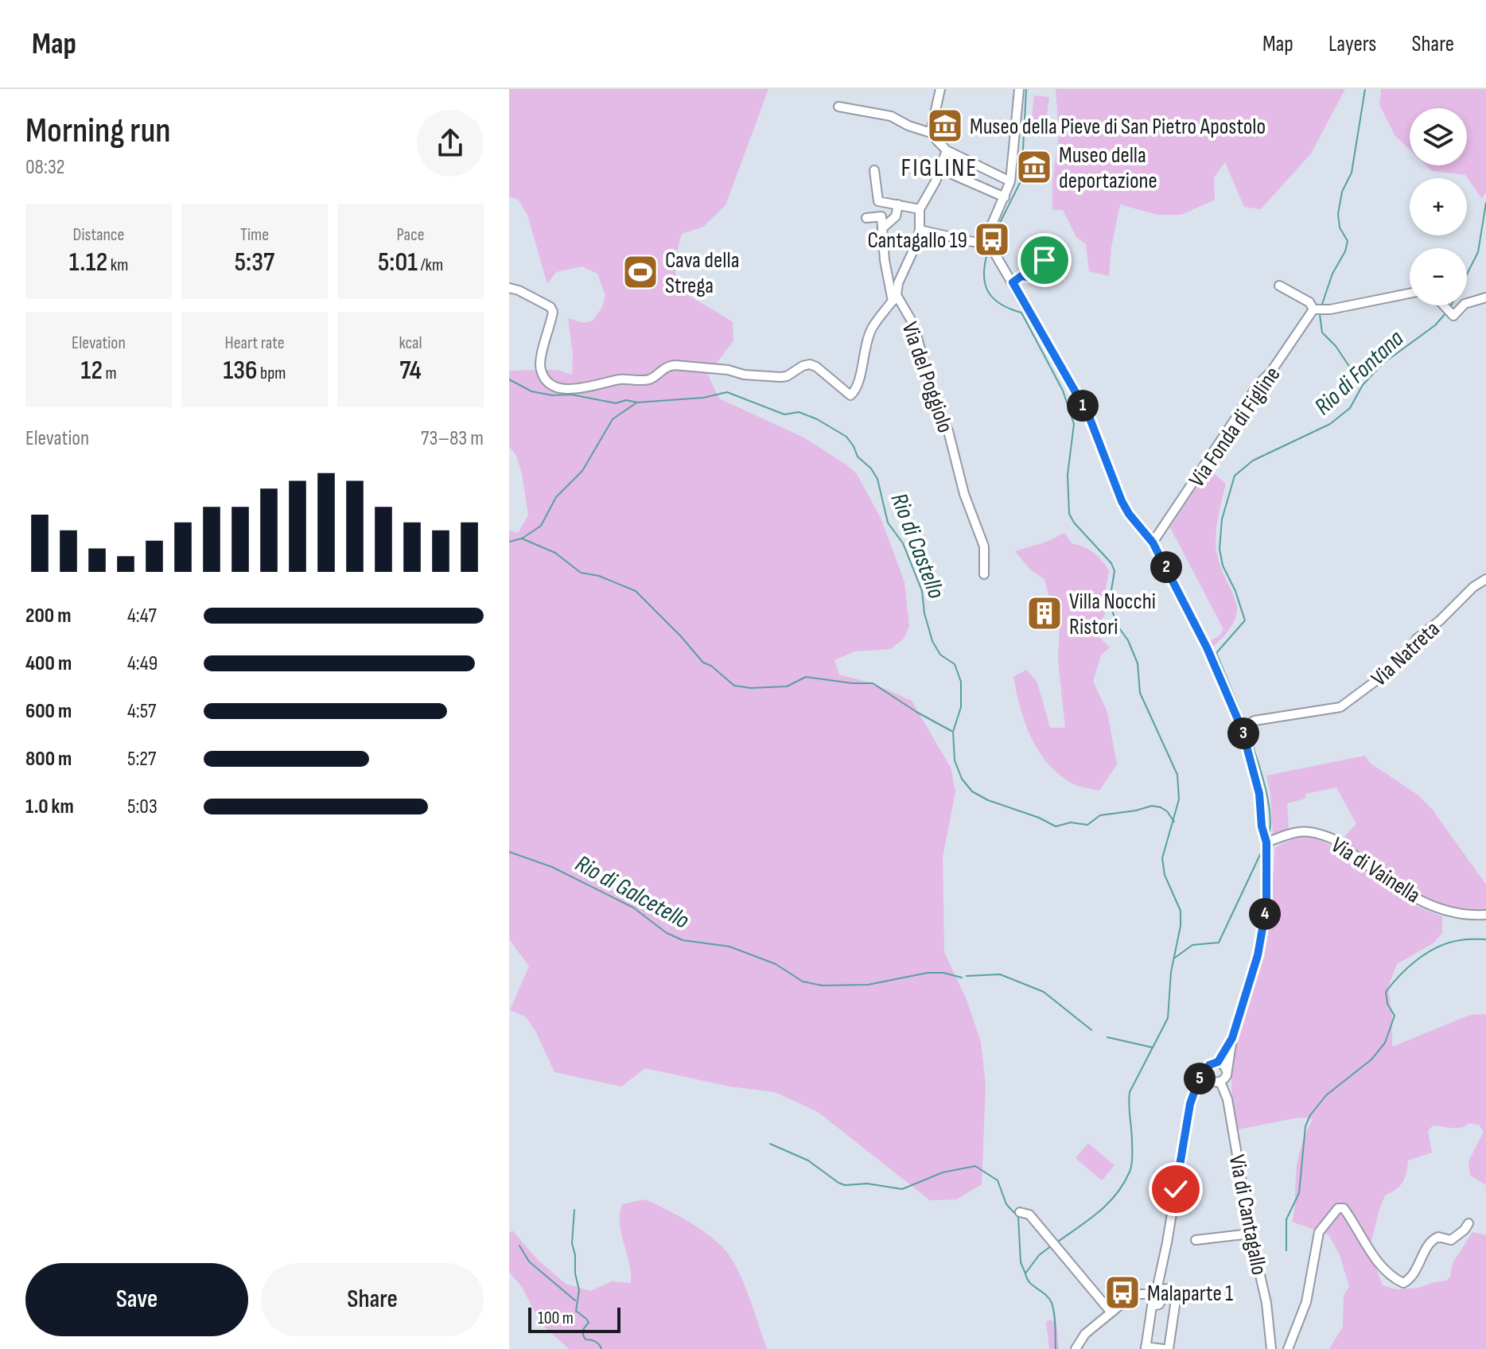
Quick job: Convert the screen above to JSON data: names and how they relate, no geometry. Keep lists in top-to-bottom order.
{
  "streets": {
    "street": [
      "Via del Poggiolo",
      "Via Fonda di Figline",
      "Via Natreta",
      "Via di Vainella",
      "Via di Cantagallo"
    ]
  },
  "districts": ["FIGLINE"],
  "water": ["Rio di Fontana", "Rio di Castello", "Rio di Galcetello"],
  "places": {
    "museum": ["Museo della Pieve di San Pietro Apostolo", "Museo della deportazione"],
    "bus stop": ["Cantagallo 19", "Malaparte 1"],
    "sports": ["Cava della Strega"],
    "building": ["Villa Nocchi Ristori"]
  },
  "scale_bar": "100 m",
  "page": {
    "header": "Map",
    "nav": ["Map", "Layers", "Share"],
    "heading": ["Morning run", "08:32"],
    "map_buttons": ["+", "−"],
    "stats": [
      ["Distance", "1.12 km"],
      ["Time", "5:37"],
      ["Pace", "5:01 /km"],
      ["Elevation", "12 m"],
      ["Heart rate", "136 bpm"],
      ["kcal", "74"]
    ],
    "pins": [
      "1",
      "2",
      "3",
      "4",
      "5"
    ],
    "chart": ["Elevation", "73–83 m"],
    "list": [
      {
        "name": "200 m",
        "note": "4:47"
      },
      {
        "name": "400 m",
        "note": "4:49"
      },
      {
        "name": "600 m",
        "note": "4:57"
      },
      {
        "name": "800 m",
        "note": "5:27"
      },
      {
        "name": "1.0 km",
        "note": "5:03"
      }
    ],
    "buttons": ["Save", "Share"],
    "scale": "100 m"
  }
}
